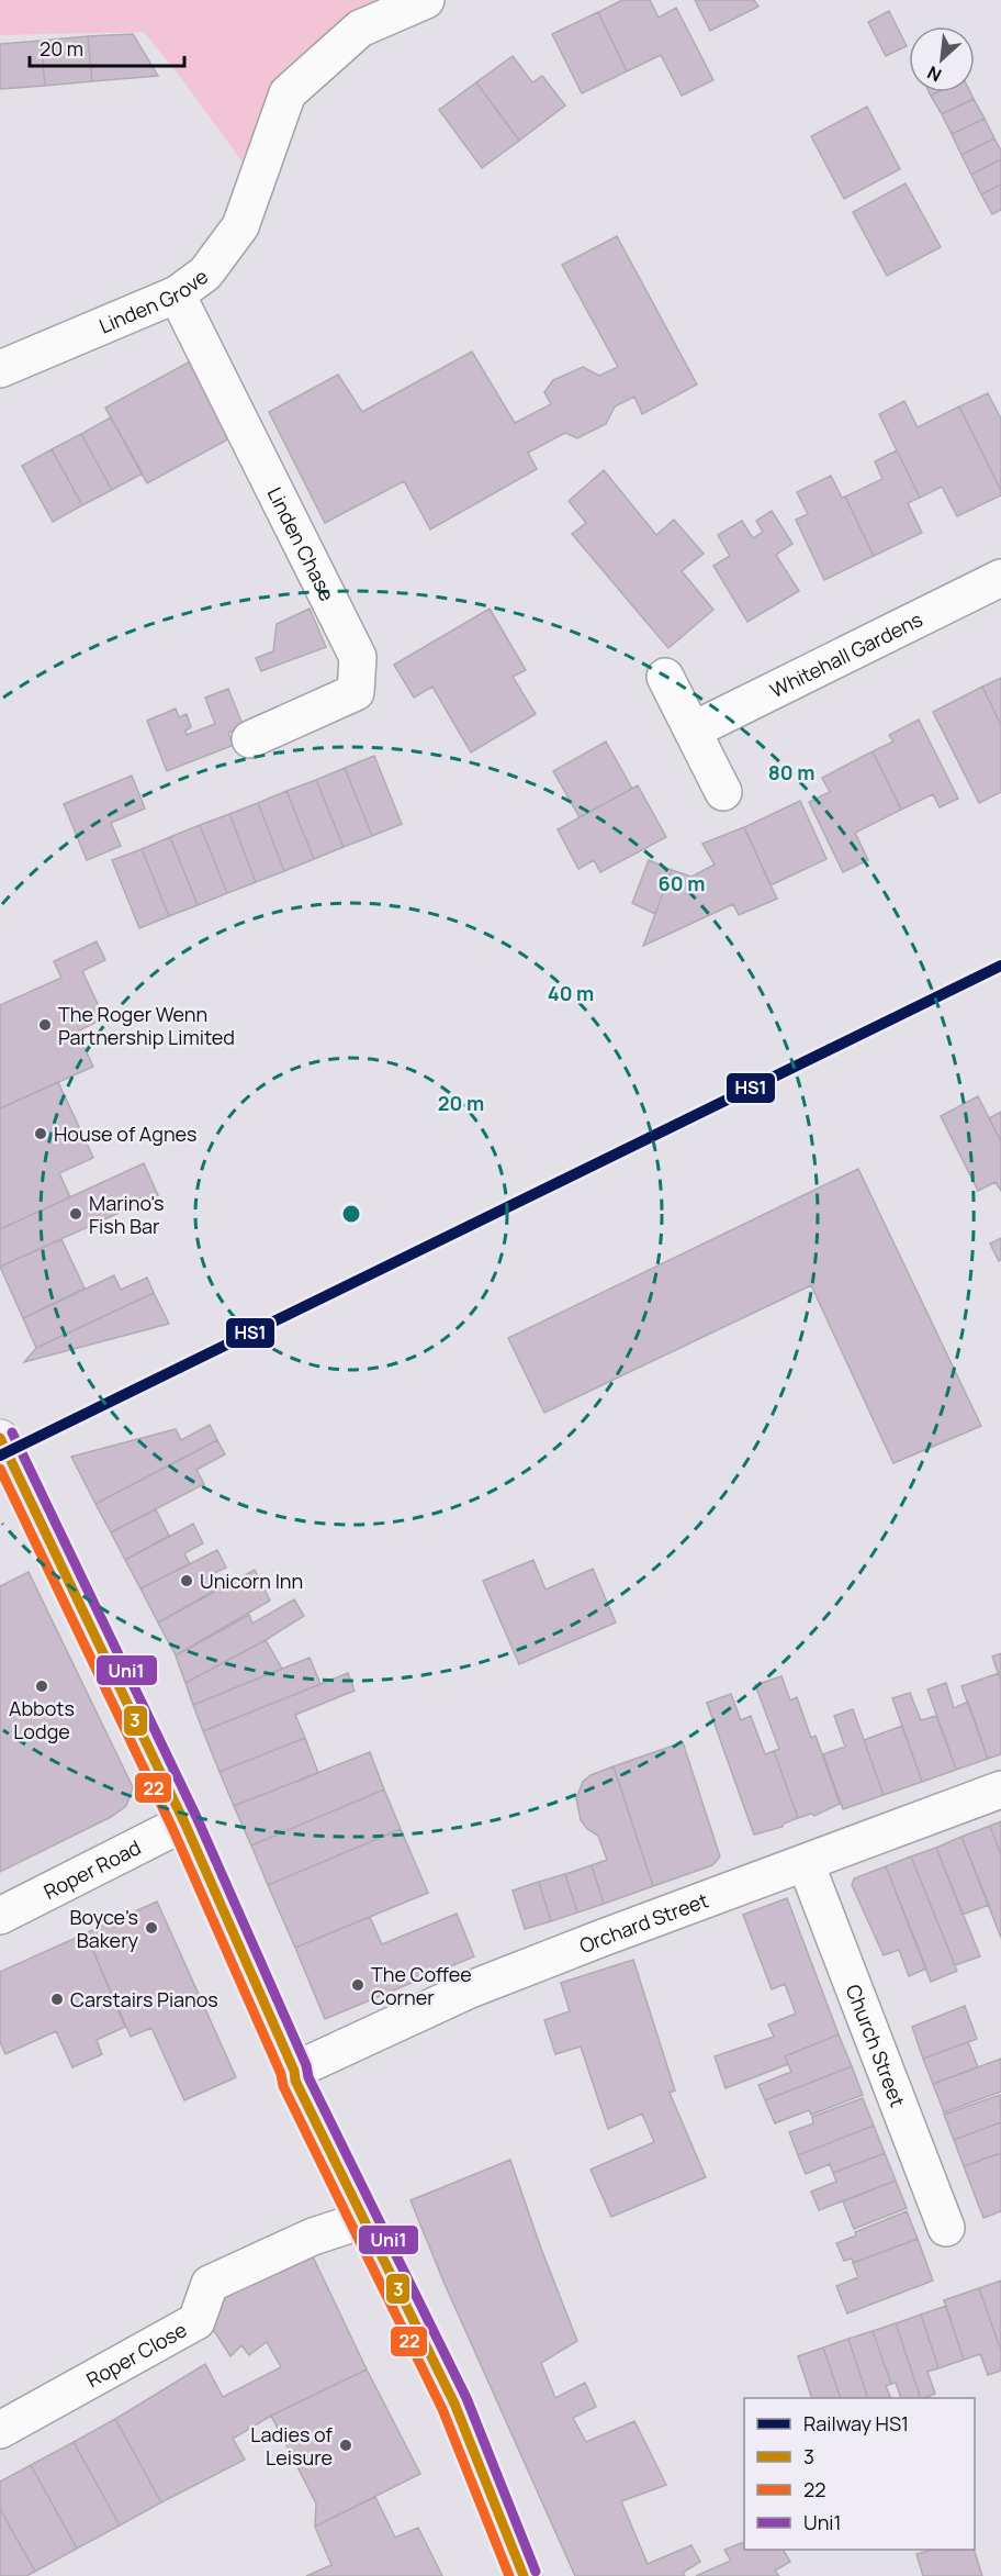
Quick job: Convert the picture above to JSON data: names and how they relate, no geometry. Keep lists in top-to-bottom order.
{
  "streets": {
    "street": [
      "Linden Grove",
      "Linden Chase",
      "Whitehall Gardens",
      "Roper Road",
      "Orchard Street",
      "Church Street",
      "Roper Close"
    ]
  },
  "crossings": [
    ["Linden Grove", "Linden Chase"],
    ["Orchard Street", "Church Street"]
  ],
  "places": [
    "The Roger Wenn Partnership Limited",
    "House of Agnes",
    "Marino's Fish Bar",
    "Unicorn Inn",
    "Abbots Lodge",
    "Boyce's Bakery",
    "The Coffee Corner",
    "Carstairs Pianos",
    "Ladies of Leisure"
  ],
  "lines": [
    "rail line HS1",
    "transit line Uni1",
    "transit line 3",
    "transit line 22"
  ],
  "legend": [
    "Railway HS1",
    "3",
    "22",
    "Uni1"
  ],
  "scale_bar": "20 m",
  "north": "bottom left",
  "rings": [
    "80 m",
    "60 m",
    "40 m",
    "20 m"
  ]
}
